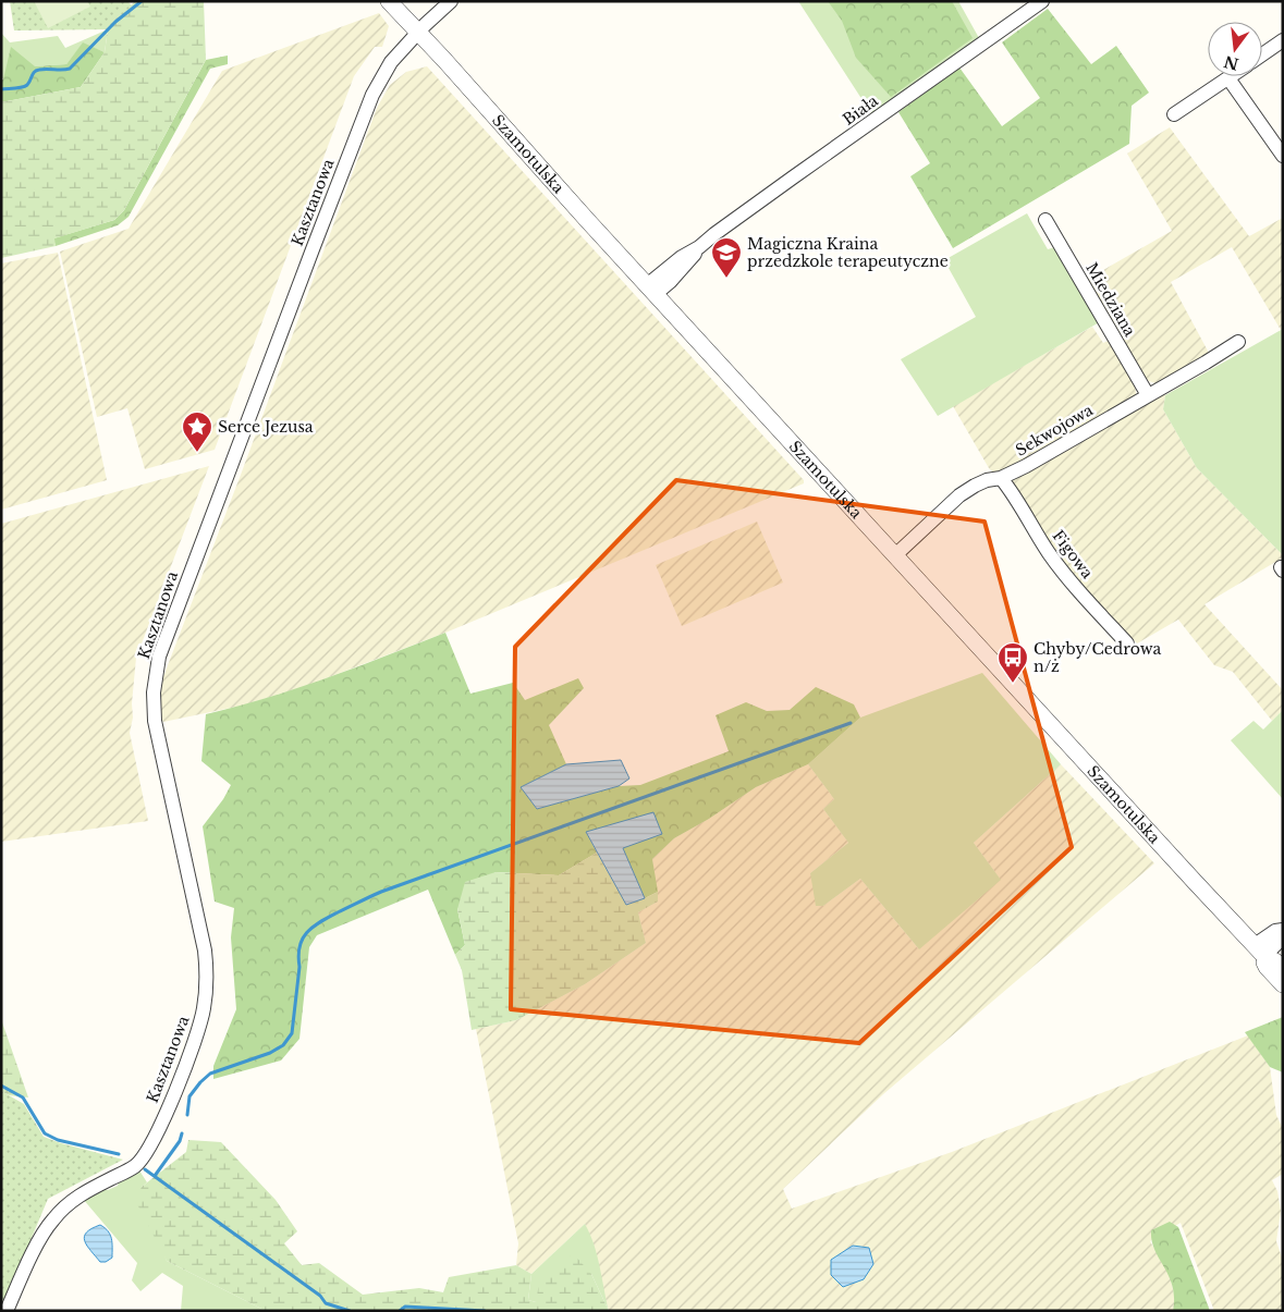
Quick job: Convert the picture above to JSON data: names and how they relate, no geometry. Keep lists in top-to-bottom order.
{
  "streets": {
    "street": [
      "Biała",
      "Szamotulska",
      "Kasztanowa",
      "Miedziana",
      "Sekwojowa",
      "Figowa"
    ]
  },
  "crossings": [
    ["Biała", "Szamotulska"],
    ["Szamotulska", "Kasztanowa"],
    ["Szamotulska", "Sekwojowa"],
    ["Miedziana", "Sekwojowa"],
    ["Sekwojowa", "Figowa"]
  ],
  "places": {
    "school or university": ["Magiczna Kraina przedzkole terapeutyczne"],
    "place": ["Serce Jezusa"],
    "bus stop": ["Chyby/Cedrowa n/ż"]
  },
  "north": "bottom"
}
